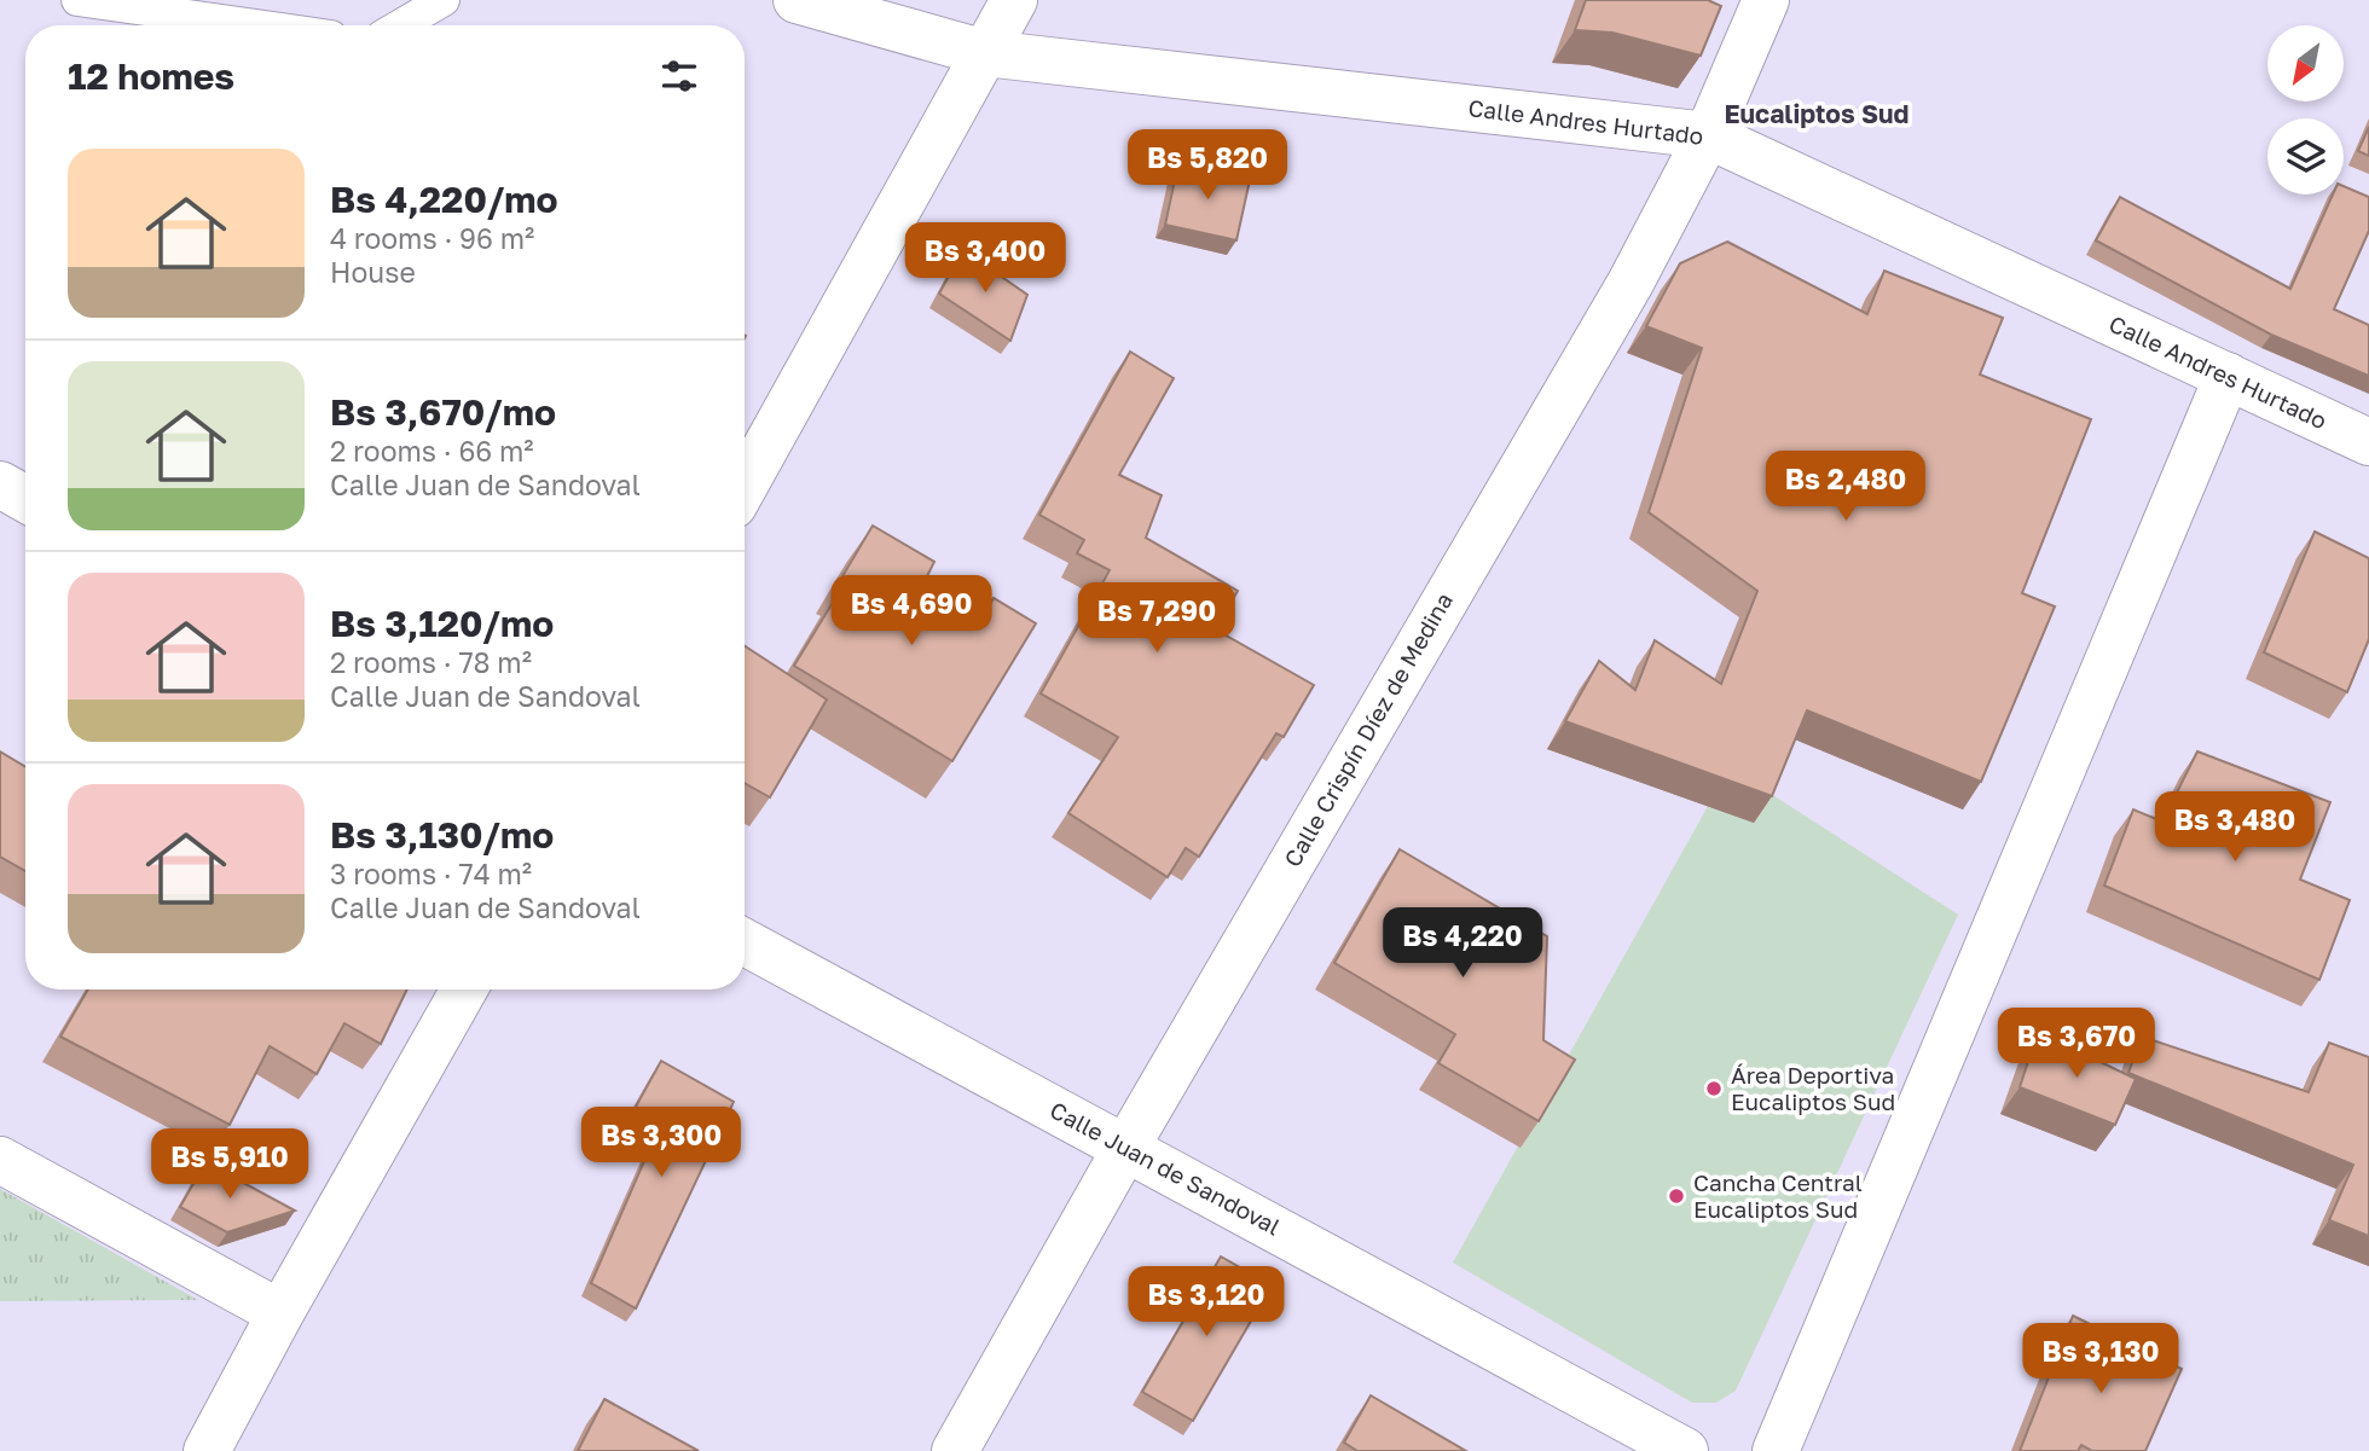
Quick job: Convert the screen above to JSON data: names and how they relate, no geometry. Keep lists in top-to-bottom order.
{
  "streets": {
    "street": ["Calle Andres Hurtado", "Calle Crispín Díez de Medina", "Calle Juan de Sandoval"]
  },
  "crossings": [
    ["Calle Andres Hurtado", "Calle Crispín Díez de Medina"],
    ["Calle Crispín Díez de Medina", "Calle Juan de Sandoval"]
  ],
  "districts": ["Eucaliptos Sud"],
  "places": ["Área Deportiva Eucaliptos Sud", "Cancha Central Eucaliptos Sud"],
  "north": "bottom left",
  "page": {
    "heading": "12 homes",
    "list": [
      {
        "name": "Bs 4,220/mo",
        "note": "4 rooms · 96 m² · House"
      },
      {
        "name": "Bs 3,670/mo",
        "note": "2 rooms · 66 m² · Calle Juan de Sandoval"
      },
      {
        "name": "Bs 3,120/mo",
        "note": "2 rooms · 78 m² · Calle Juan de Sandoval"
      },
      {
        "name": "Bs 3,130/mo",
        "note": "3 rooms · 74 m² · Calle Juan de Sandoval"
      }
    ],
    "price": [
      "Bs 5,820",
      "Bs 3,400",
      "Bs 2,480",
      "Bs 4,690",
      "Bs 7,290",
      "Bs 3,480",
      "Bs 4,220",
      "Bs 3,670",
      "Bs 3,300",
      "Bs 5,910",
      "Bs 3,120",
      "Bs 3,130"
    ]
  }
}
